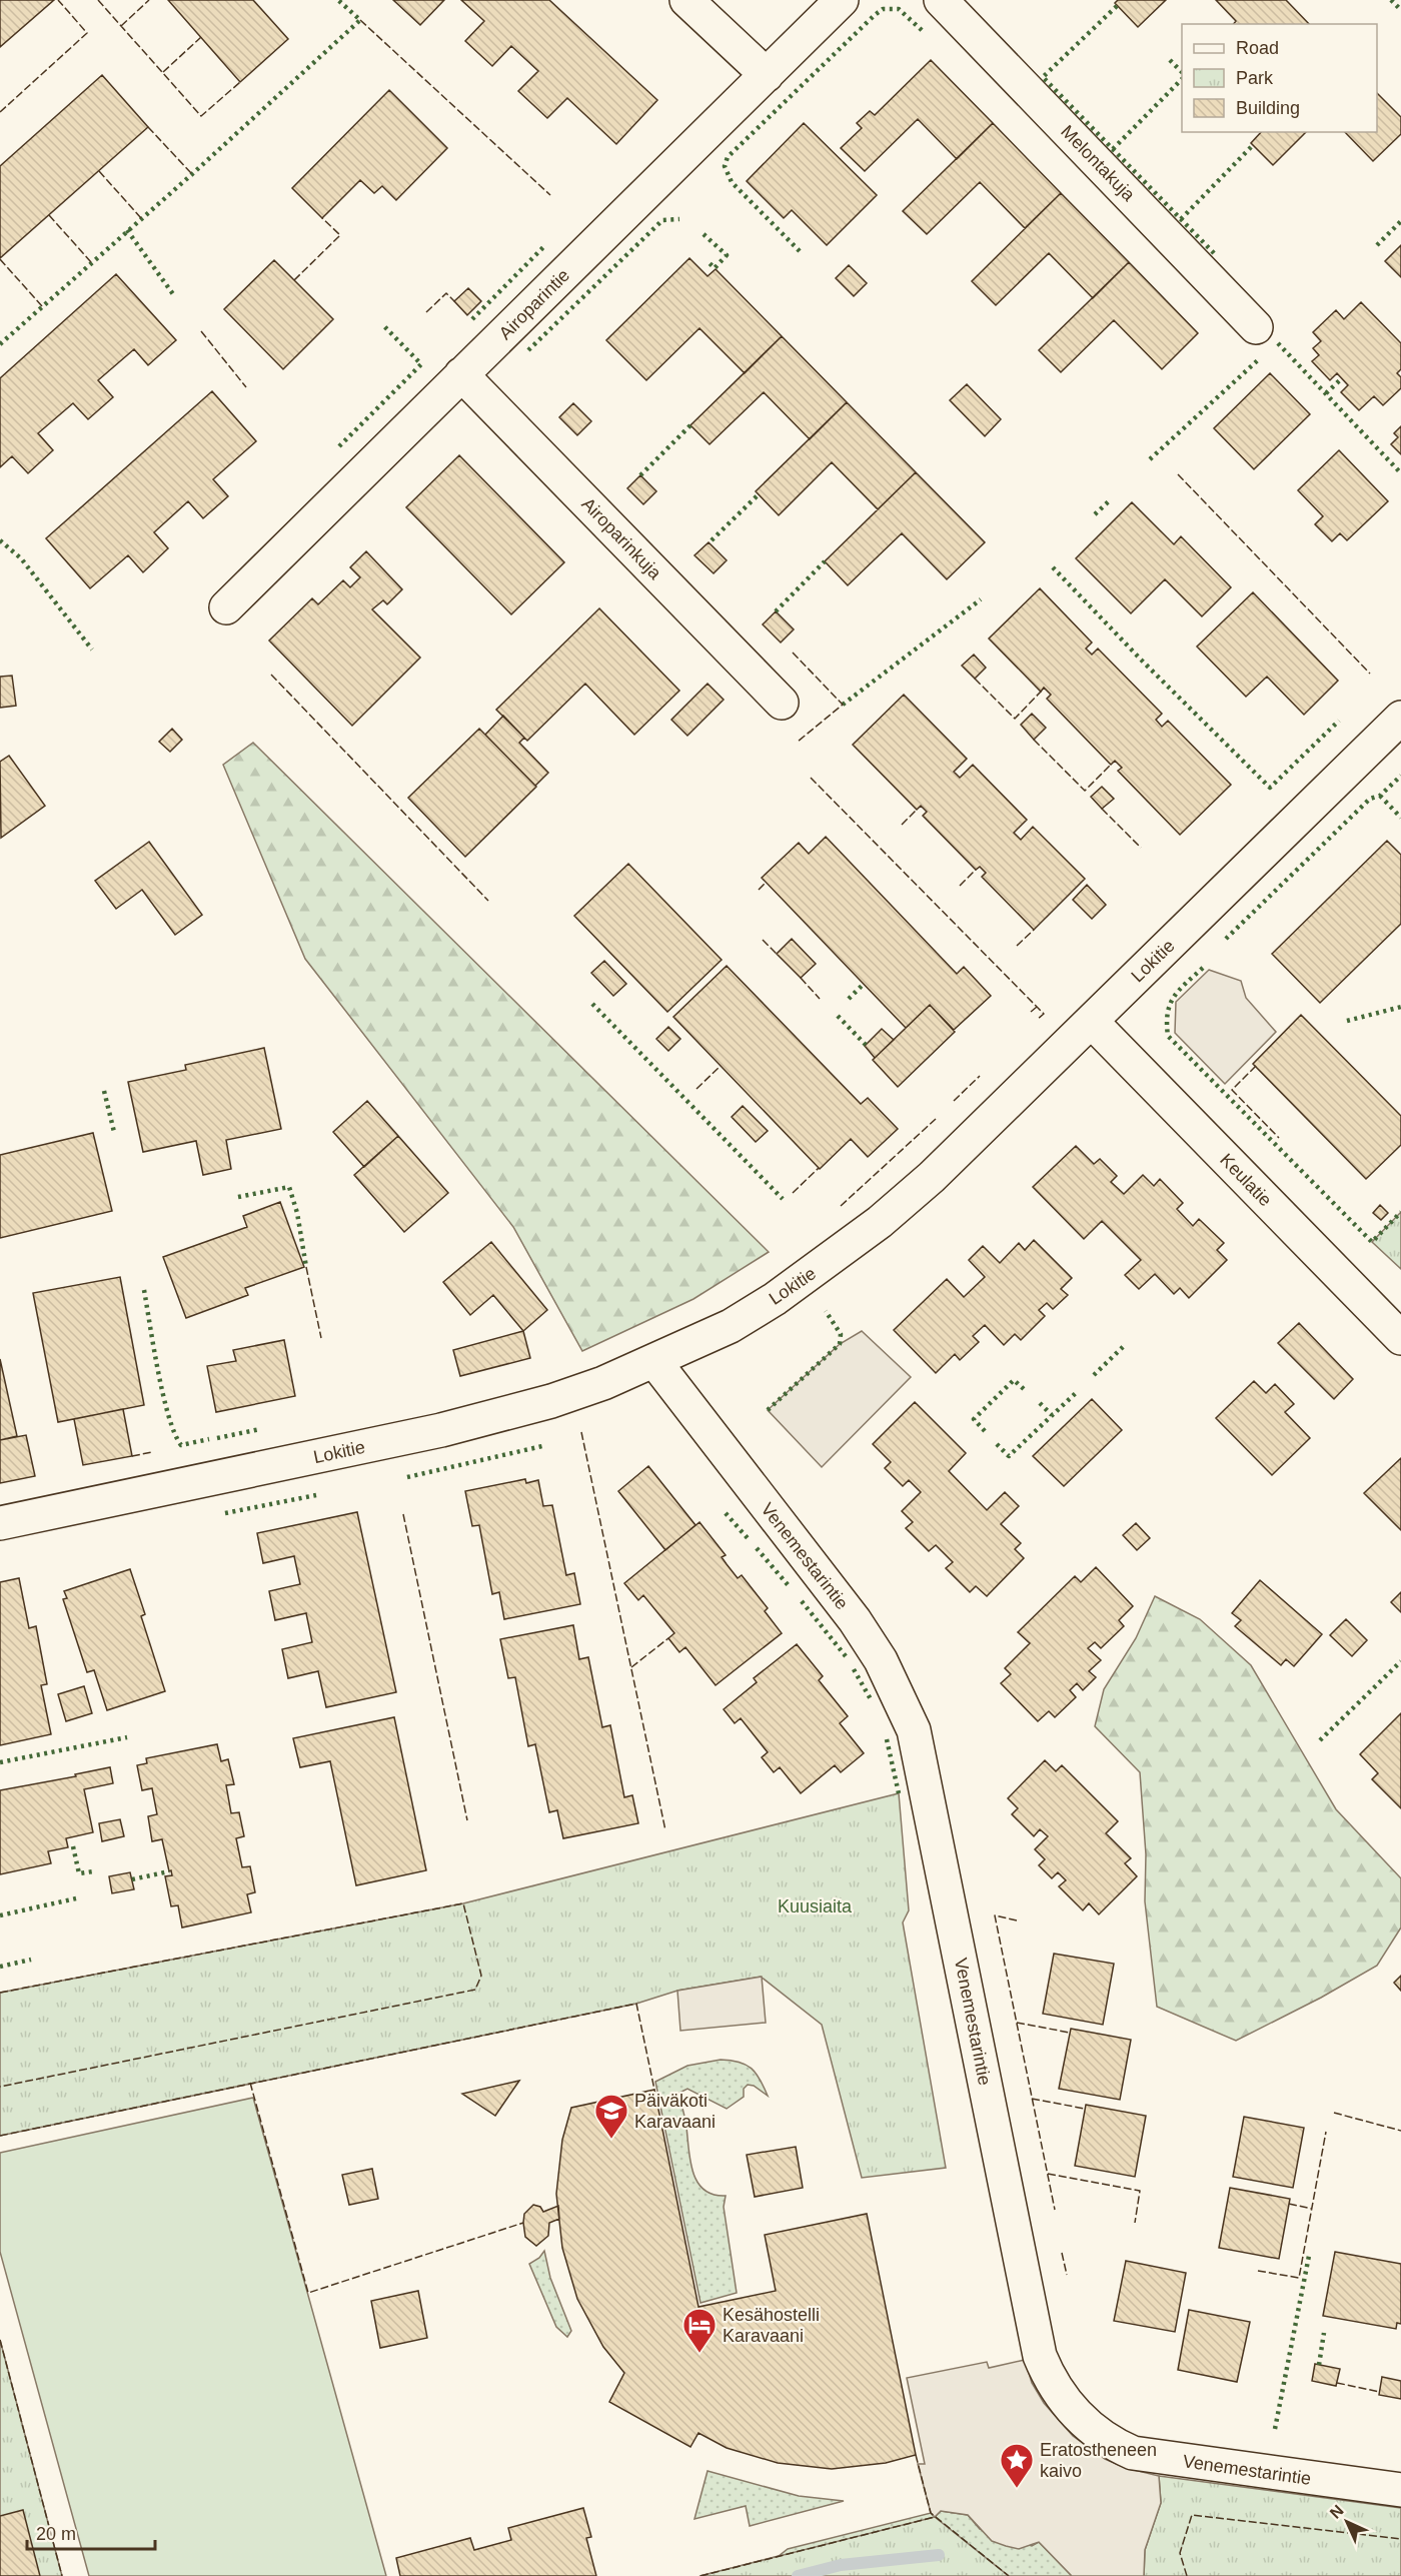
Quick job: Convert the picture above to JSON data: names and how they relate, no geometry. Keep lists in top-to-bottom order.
{
  "streets": {
    "street": [
      "Melontakuja",
      "Airoparintie",
      "Airoparinkuja",
      "Lokitie",
      "Keulatie",
      "Venemestarintie"
    ]
  },
  "crossings": [
    ["Airoparintie", "Airoparinkuja"],
    ["Lokitie", "Keulatie"],
    ["Lokitie", "Venemestarintie"]
  ],
  "parks": ["Kuusiaita"],
  "places": {
    "school or university": ["Päiväkoti Karavaani"],
    "hotel": ["Kesähostelli Karavaani"],
    "place": ["Eratostheneen kaivo"]
  },
  "legend": ["Road", "Park", "Building"],
  "scale_bar": "20 m",
  "north": "top left"
}
